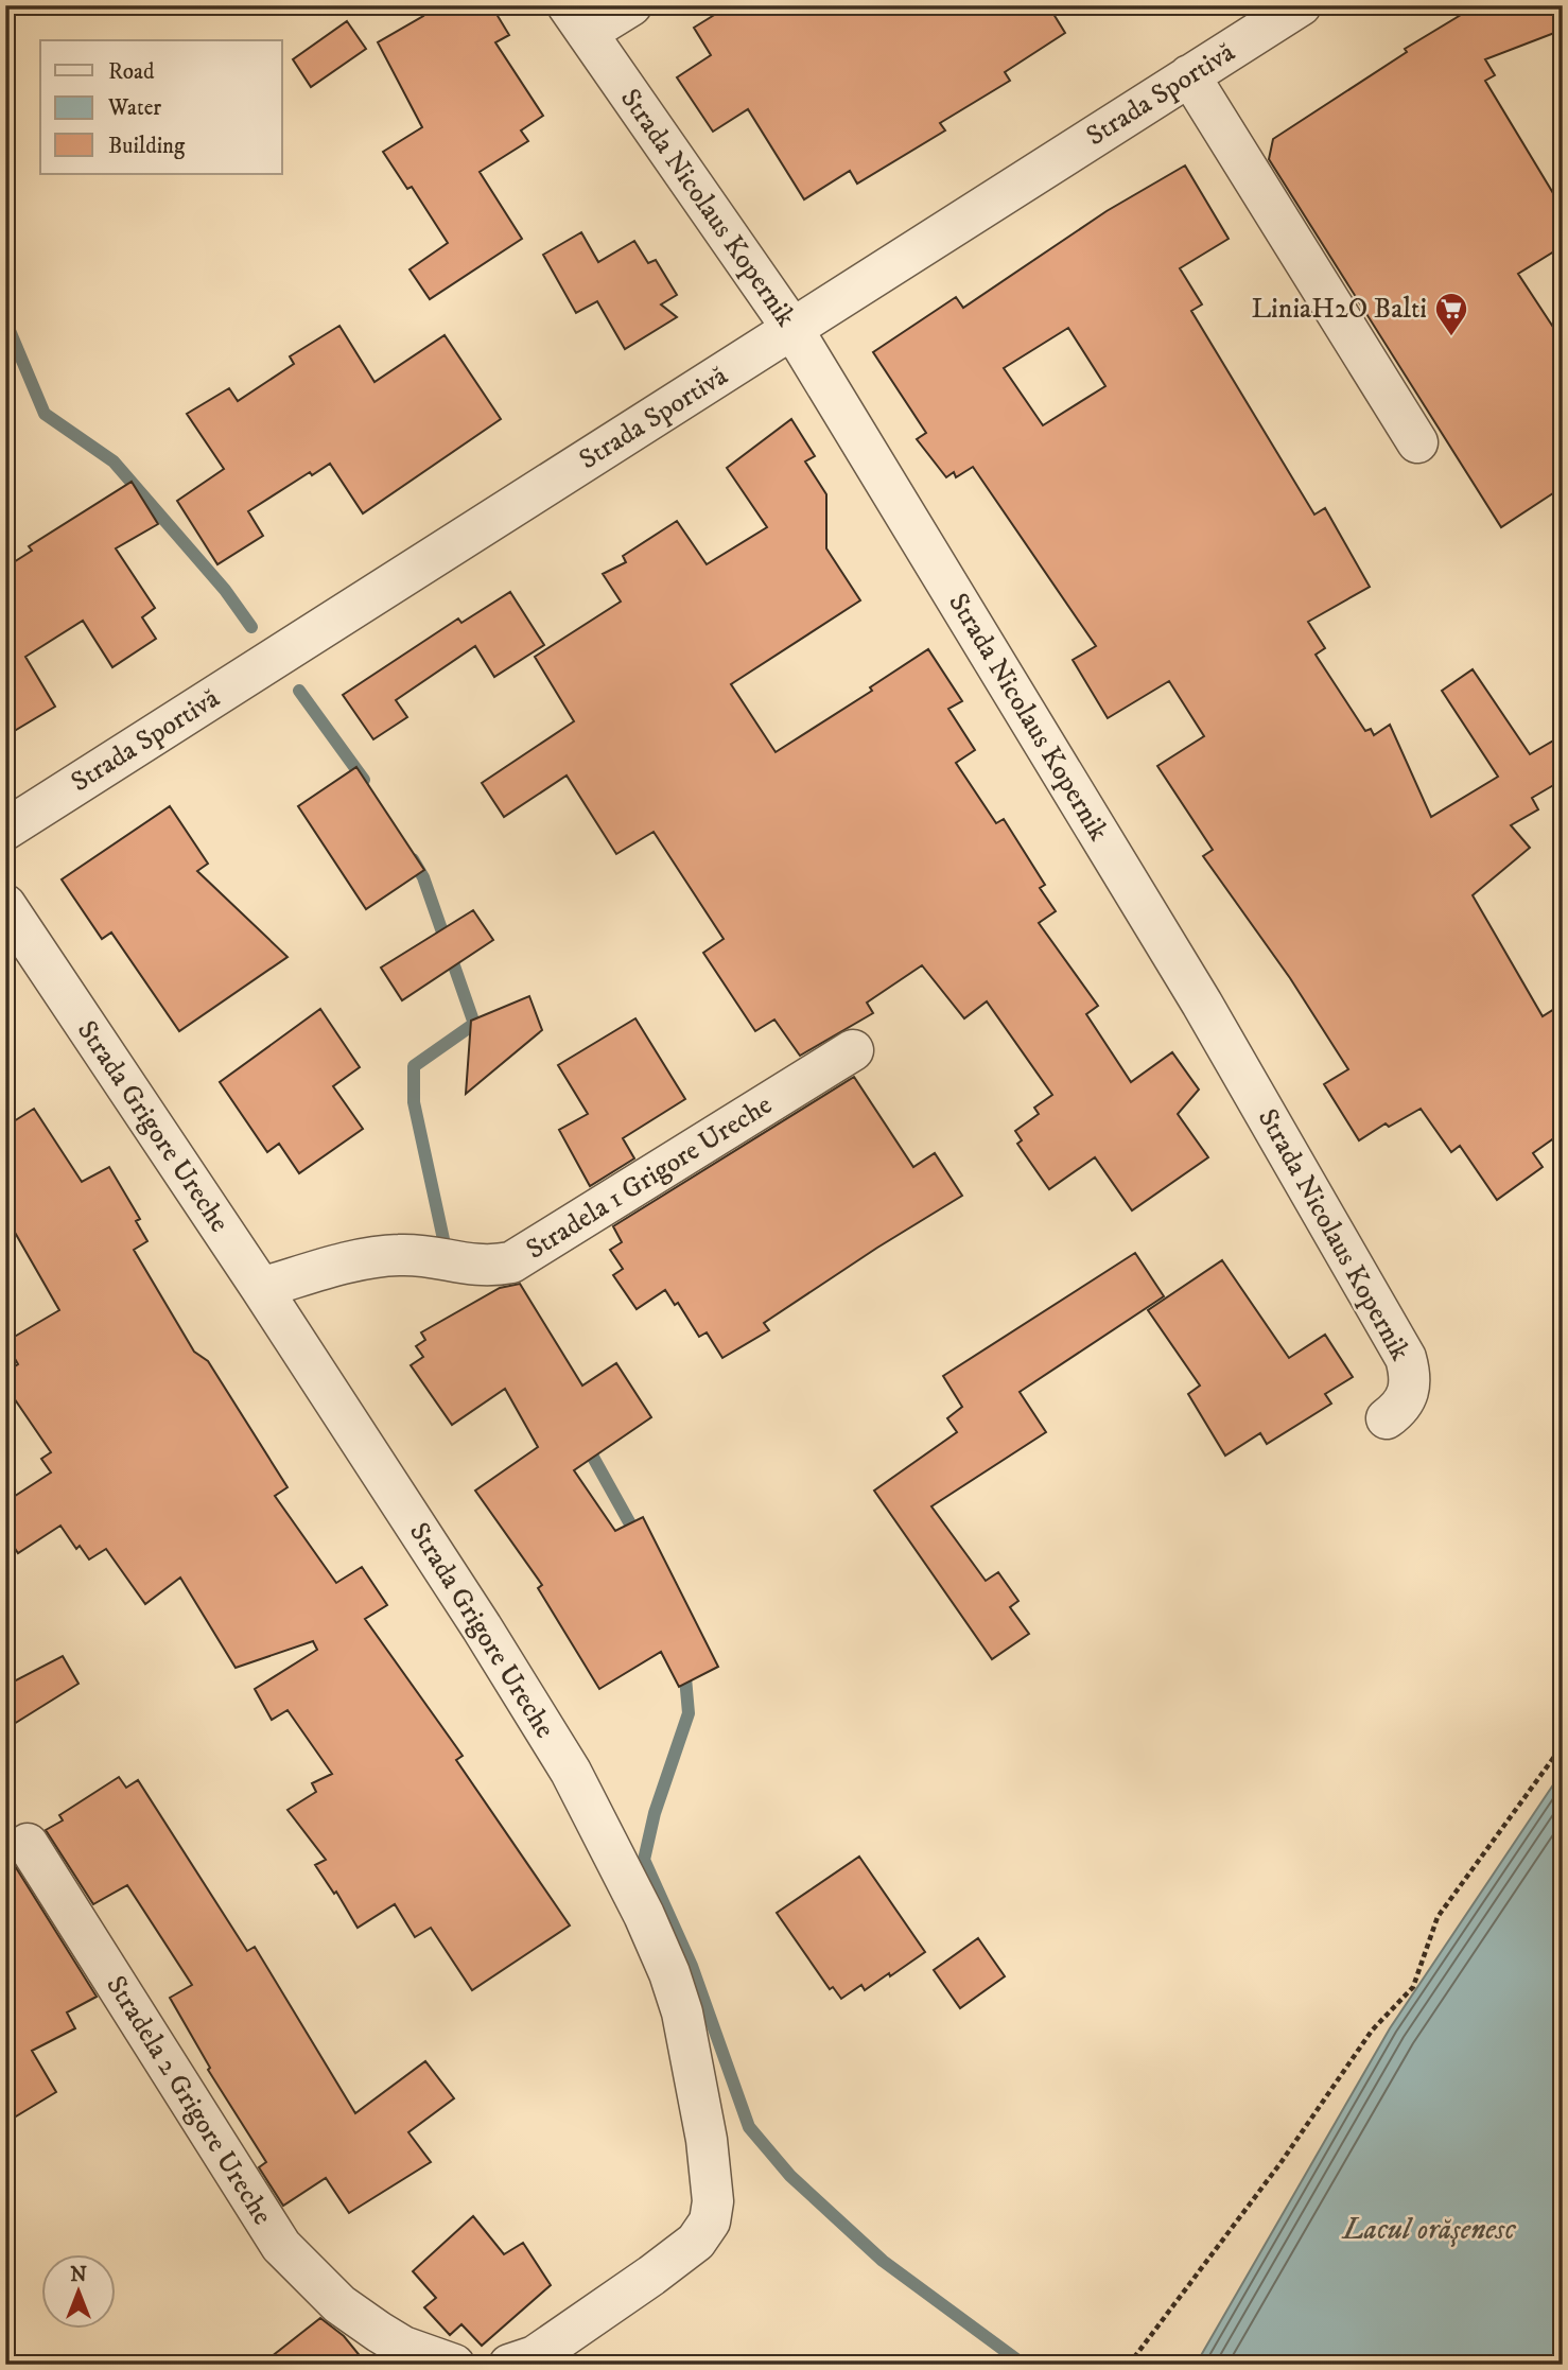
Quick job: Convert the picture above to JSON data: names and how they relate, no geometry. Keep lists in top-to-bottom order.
{
  "streets": {
    "street": [
      "Strada Sportivă",
      "Strada Nicolaus Kopernik",
      "Strada Grigore Ureche",
      "Stradela 1 Grigore Ureche",
      "Stradela 2 Grigore Ureche"
    ]
  },
  "crossings": [
    ["Strada Sportivă", "Strada Nicolaus Kopernik"],
    ["Strada Grigore Ureche", "Stradela 1 Grigore Ureche"]
  ],
  "water": ["Lacul orăşenesc"],
  "places": {
    "supermarket": ["LiniaH2O Balti"]
  },
  "legend": ["Road", "Water", "Building"],
  "north": "top"
}
